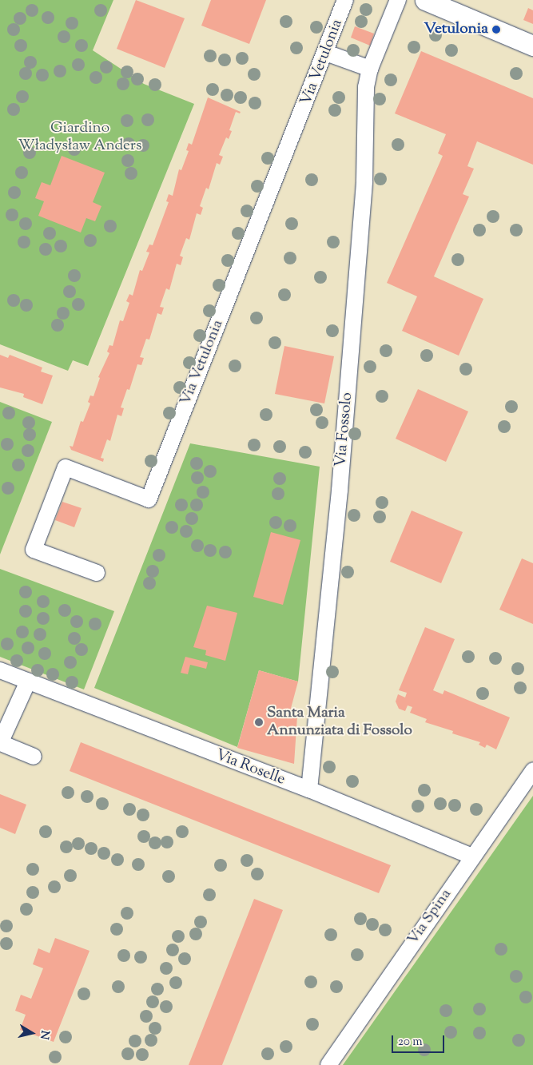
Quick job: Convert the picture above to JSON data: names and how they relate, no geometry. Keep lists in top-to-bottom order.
{
  "streets": {
    "street": [
      "Via Vetulonia",
      "Via Fossolo",
      "Via Roselle",
      "Via Spina"
    ]
  },
  "crossings": [
    ["Via Fossolo", "Via Roselle"],
    ["Via Roselle", "Via Spina"]
  ],
  "parks": ["Giardino Władysław Anders"],
  "places": ["Vetulonia", "Santa Maria Annunziata di Fossolo"],
  "scale_bar": "20 m",
  "north": "right"
}
